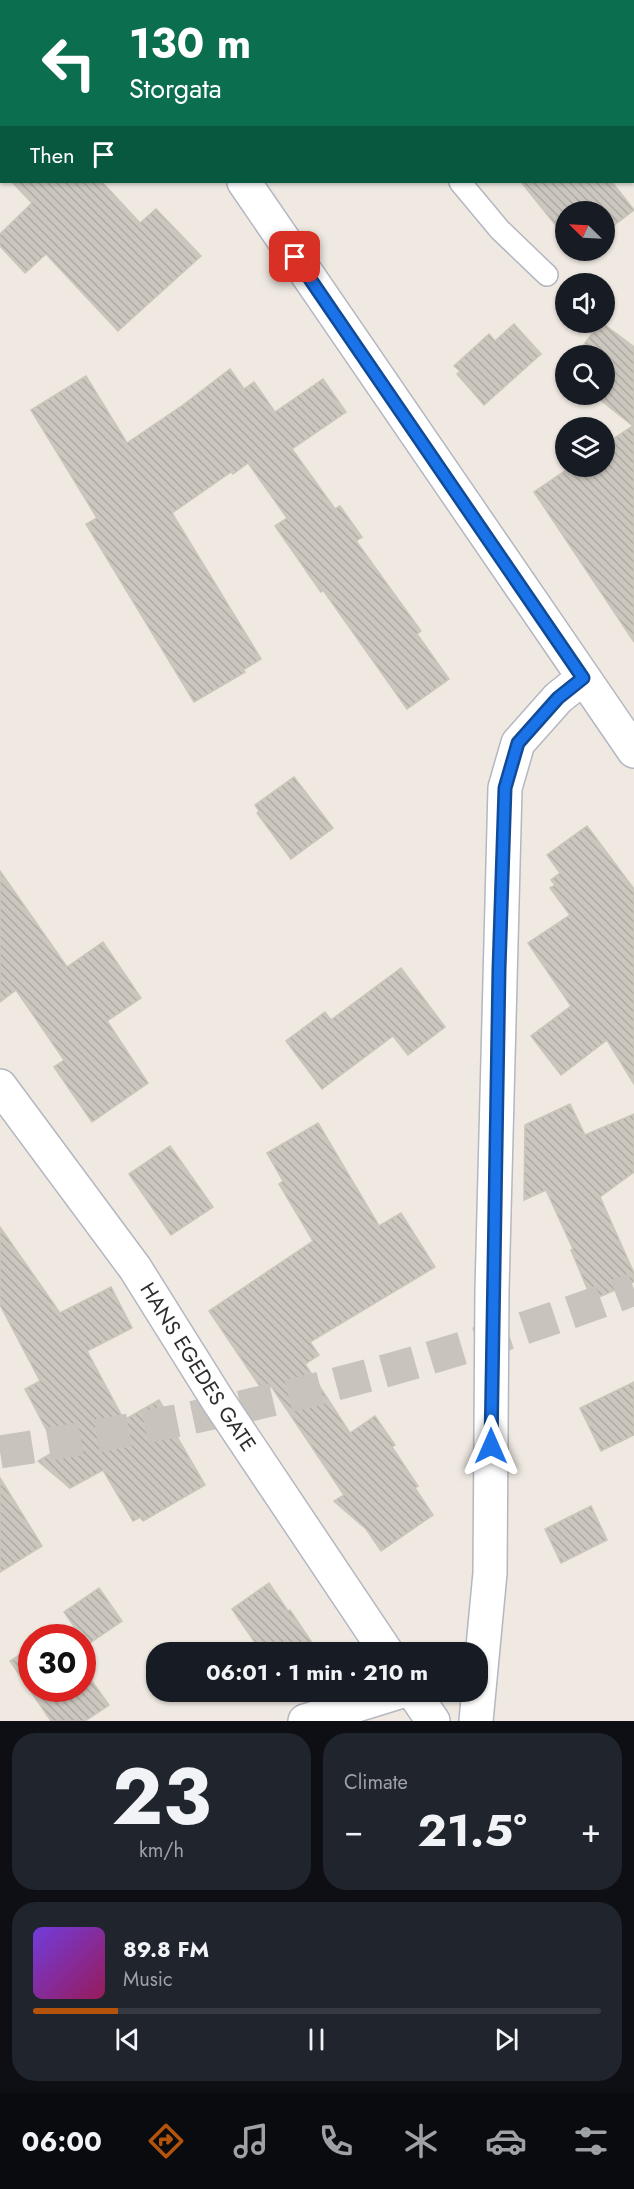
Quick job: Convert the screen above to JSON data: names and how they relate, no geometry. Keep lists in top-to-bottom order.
{
  "streets": {
    "street": ["HANS EGEDES GATE"]
  },
  "north": "top left",
  "page": {
    "turn": ["130 m", "Storgata"],
    "then": "Then",
    "limit": "30",
    "trip": "06:01 · 1 min · 210 m",
    "tile": [
      ["23", "km/h"],
      "Climate"
    ],
    "heat": ["−", "21.5°", "+"],
    "song": ["89.8 FM", "Music"],
    "tabs": "06:00"
  }
}
